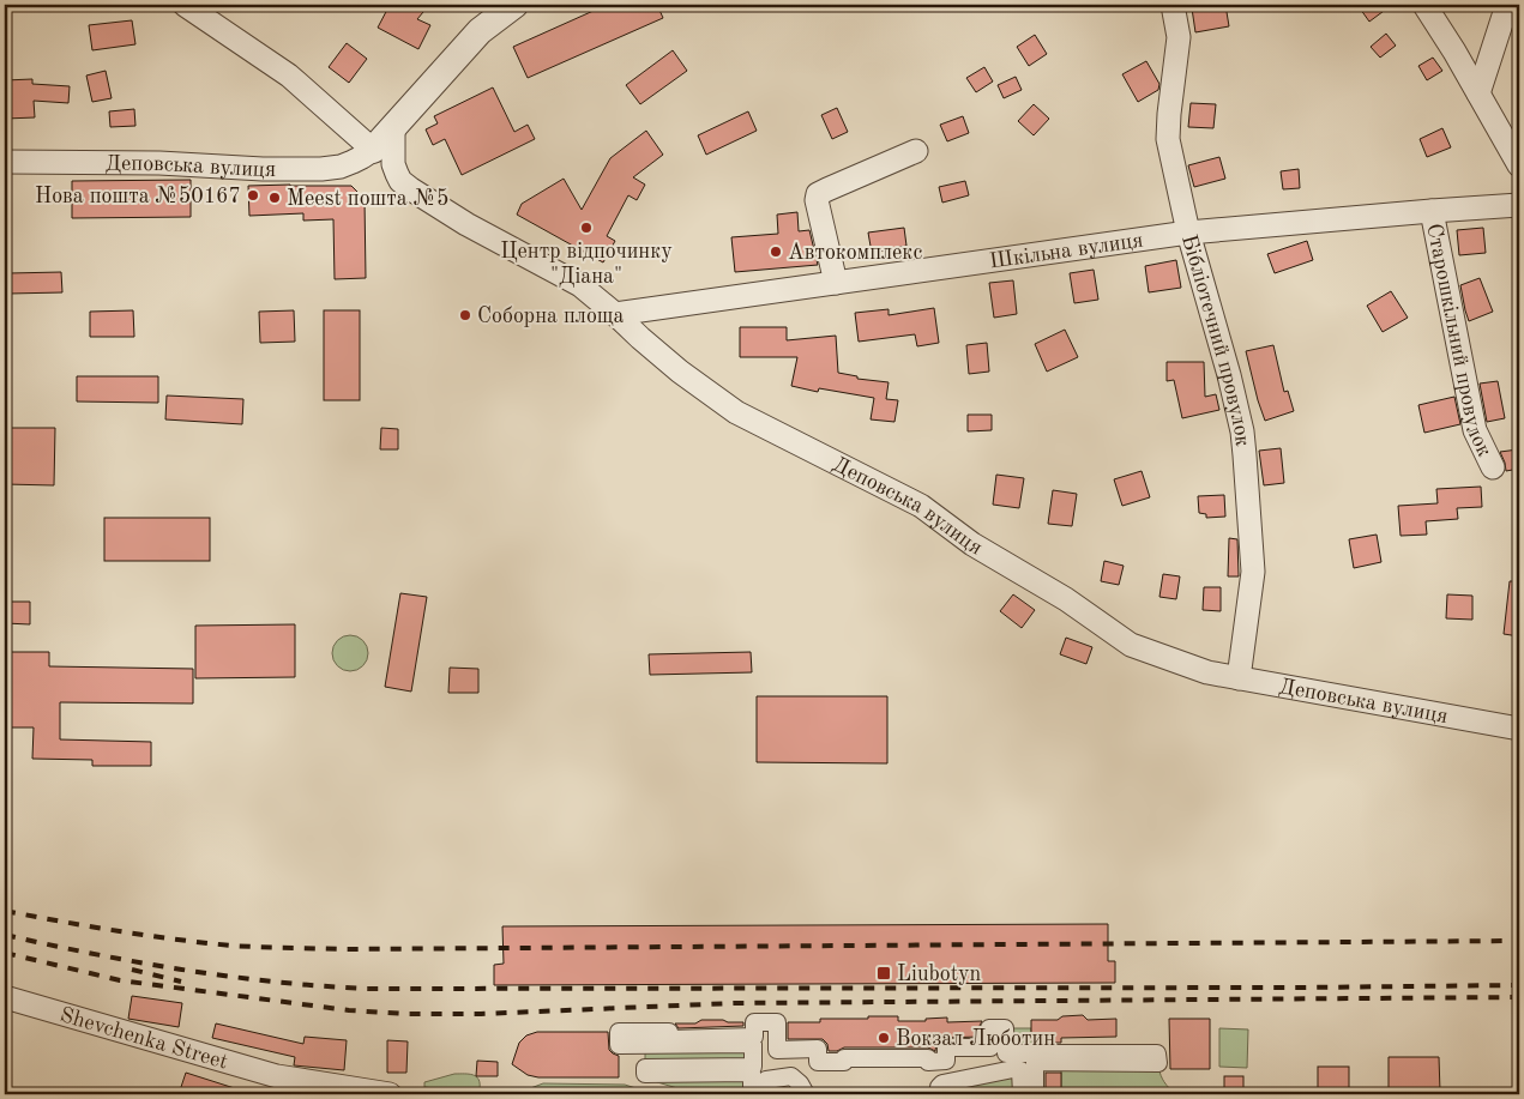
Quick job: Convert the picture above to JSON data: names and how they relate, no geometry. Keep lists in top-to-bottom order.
{
  "streets": {
    "street": [
      "Деповська вулиця",
      "Шкільна вулиця",
      "Старошкільний провулок",
      "Бібліотечний провулок",
      "Shevchenka Street"
    ]
  },
  "crossings": [
    ["Деповська вулиця", "Шкільна вулиця"],
    ["Деповська вулиця", "Бібліотечний провулок"],
    ["Шкільна вулиця", "Старошкільний провулок"],
    ["Шкільна вулиця", "Бібліотечний провулок"]
  ],
  "places": {
    "other": [
      "Нова пошта №50167",
      "Meest пошта №5",
      "Центр відпочинку \"Діана\"",
      "Автокомплекс",
      "Соборна площа",
      "Вокзал Люботин"
    ],
    "transit": ["Liubotyn"]
  }
}
